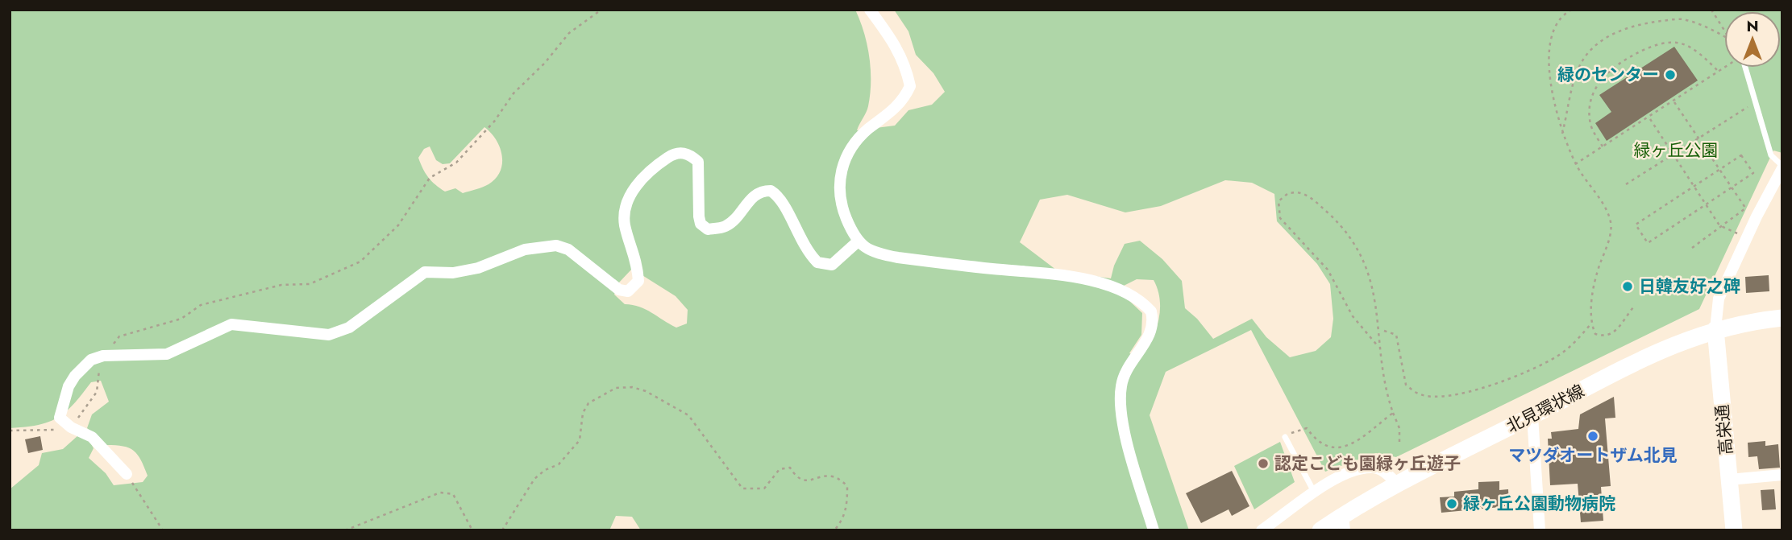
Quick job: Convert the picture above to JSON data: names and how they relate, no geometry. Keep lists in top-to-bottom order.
{
  "streets": {
    "main road": ["北見環状線", "高栄通"]
  },
  "crossings": [
    ["北見環状線", "高栄通"]
  ],
  "parks": ["緑ヶ丘公園"],
  "places": [
    "緑のセンター",
    "日韓友好之碑",
    "マツダオートザム北見",
    "認定こども園緑ヶ丘遊子",
    "緑ヶ丘公園動物病院"
  ],
  "north": "top"
}
